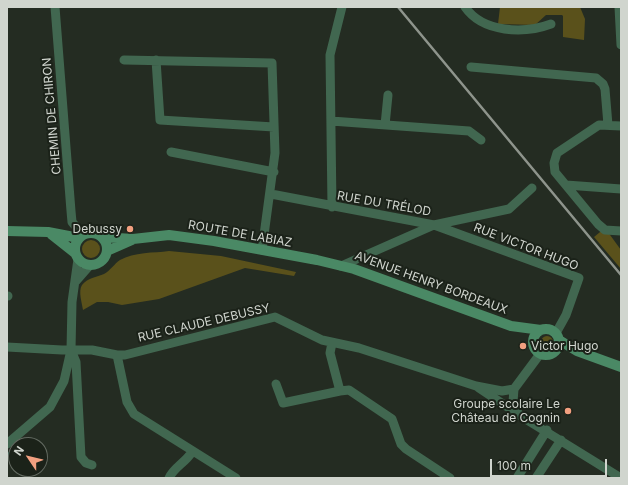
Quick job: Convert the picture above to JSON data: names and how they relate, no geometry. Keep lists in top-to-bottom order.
{
  "streets": {
    "main road": ["ROUTE DE LABIAZ", "AVENUE HENRY BORDEAUX"],
    "street": [
      "CHEMIN DE CHIRON",
      "RUE DU TRÉLOD",
      "RUE VICTOR HUGO",
      "RUE CLAUDE DEBUSSY"
    ]
  },
  "crossings": [
    ["RUE DU TRÉLOD", "RUE VICTOR HUGO"],
    ["ROUTE DE LABIAZ", "AVENUE HENRY BORDEAUX"],
    ["RUE VICTOR HUGO", "AVENUE HENRY BORDEAUX"]
  ],
  "places": ["Debussy", "Victor Hugo", "Groupe scolaire Le Château de Cognin"],
  "scale_bar": "100 m",
  "north": "top left"
}
